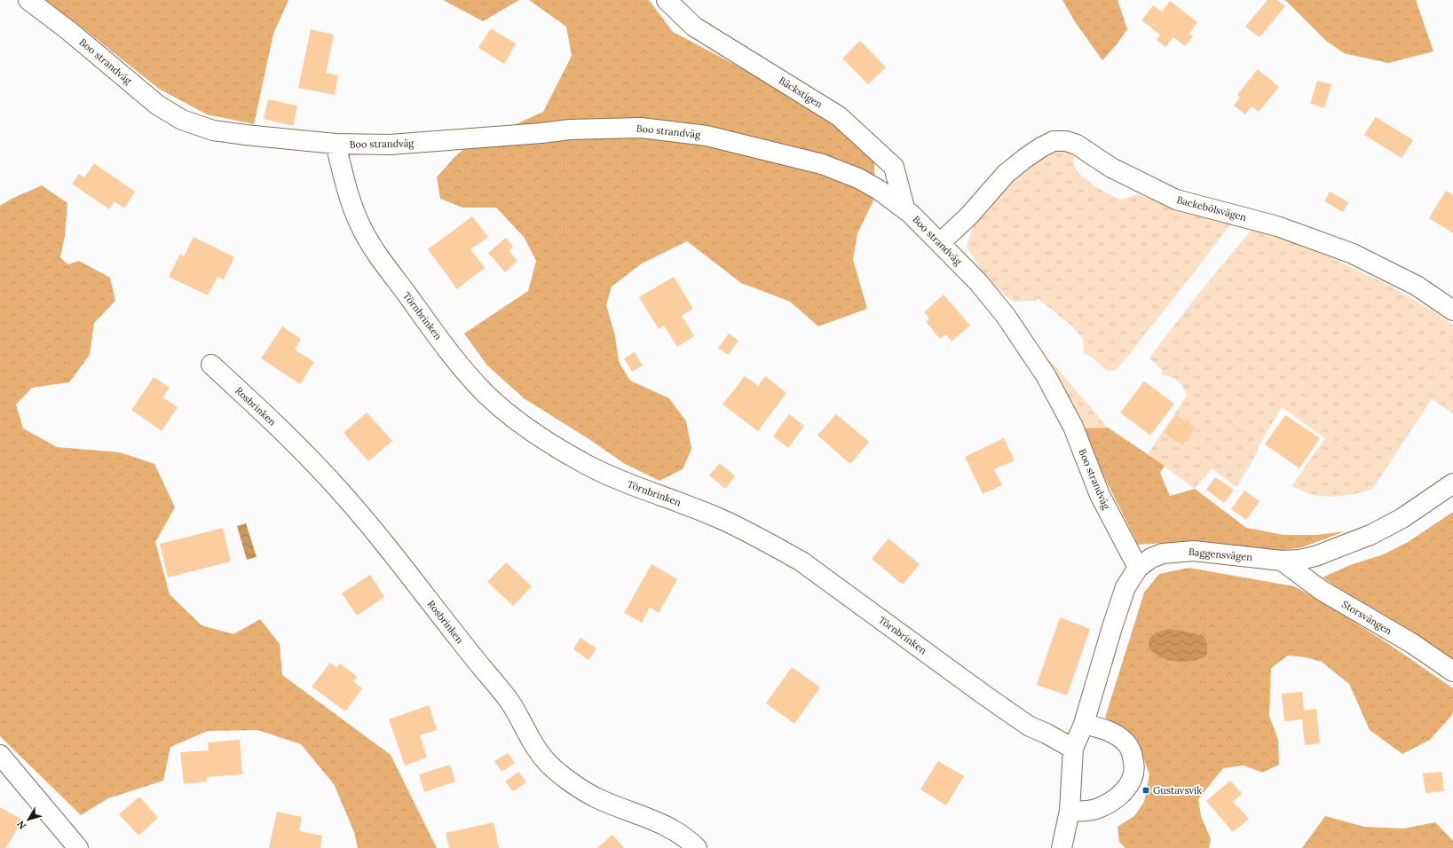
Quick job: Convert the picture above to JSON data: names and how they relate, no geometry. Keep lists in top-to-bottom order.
{
  "streets": {
    "street": [
      "Boo strandväg",
      "Bäckstigen",
      "Backebölsvägen",
      "Törnbrinken",
      "Rosbrinken",
      "Baggensvägen",
      "Storsvängen"
    ]
  },
  "crossings": [
    ["Boo strandväg", "Bäckstigen"],
    ["Boo strandväg", "Backebölsvägen"],
    ["Boo strandväg", "Törnbrinken"],
    ["Boo strandväg", "Baggensvägen"],
    ["Törnbrinken", "Baggensvägen"],
    ["Baggensvägen", "Storsvängen"]
  ],
  "places": {
    "transit": ["Gustavsvik"]
  },
  "north": "bottom left"
}
